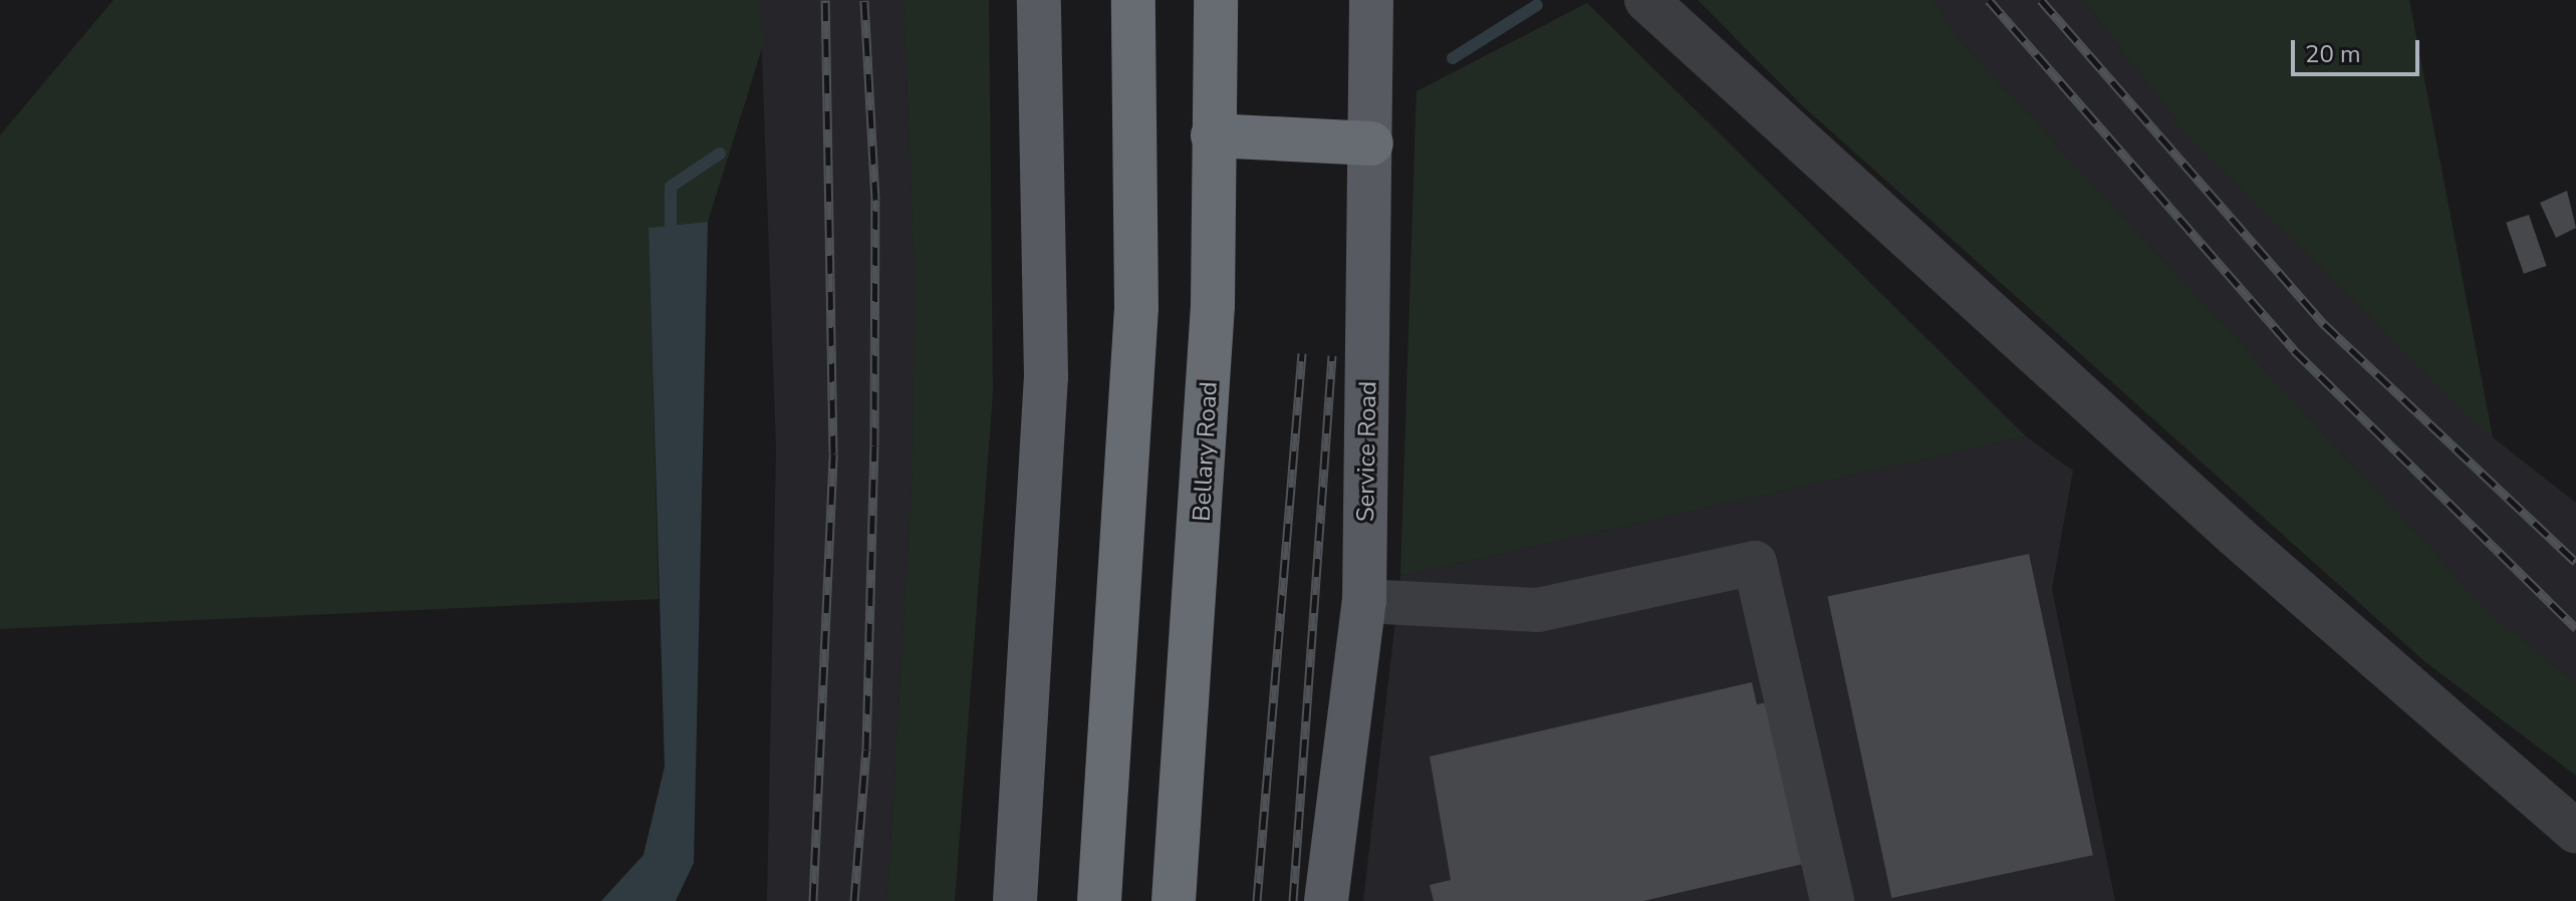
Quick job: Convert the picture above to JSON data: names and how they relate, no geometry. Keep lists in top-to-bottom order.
{
  "streets": {
    "highway": ["Bellary Road"],
    "main road": ["Service Road"]
  },
  "scale_bar": "20 m"
}
